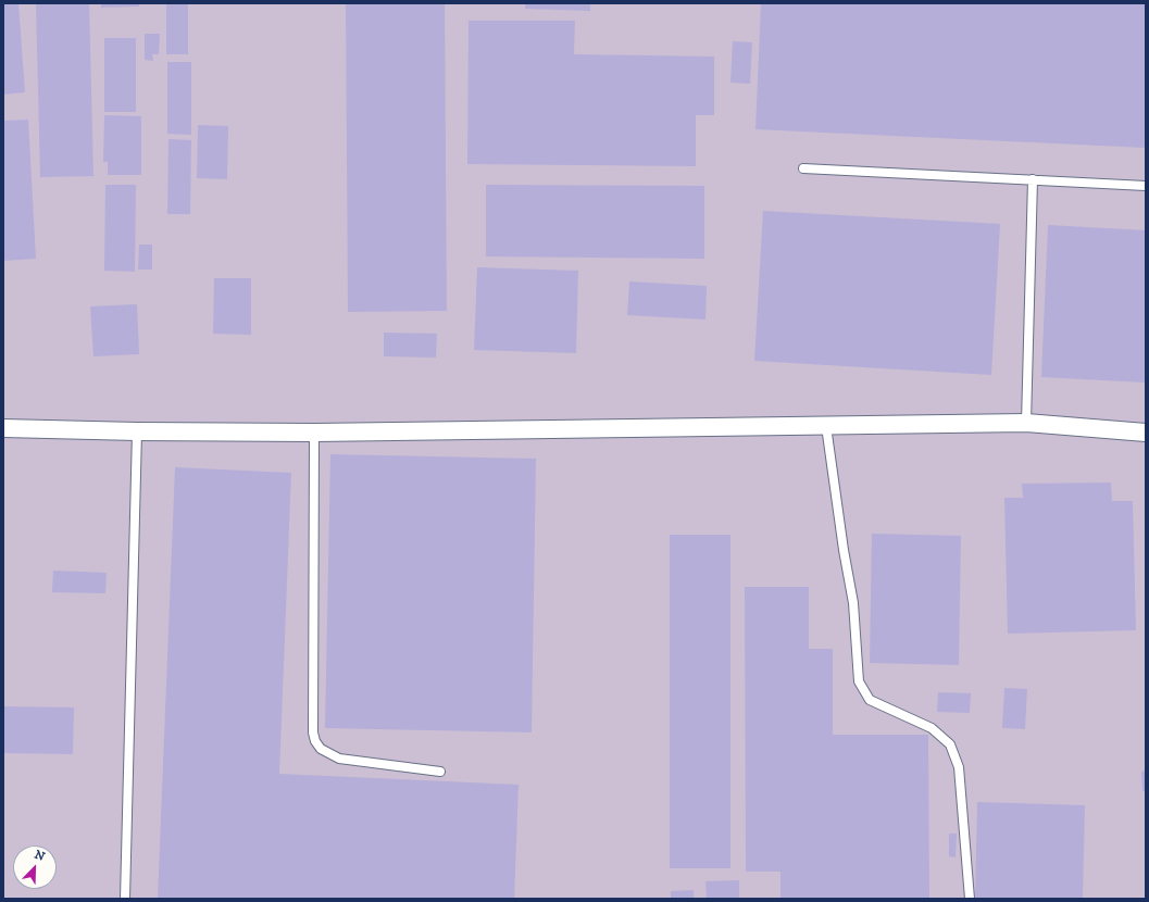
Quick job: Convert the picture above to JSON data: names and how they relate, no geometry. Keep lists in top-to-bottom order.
{
  "north": "top right"
}
